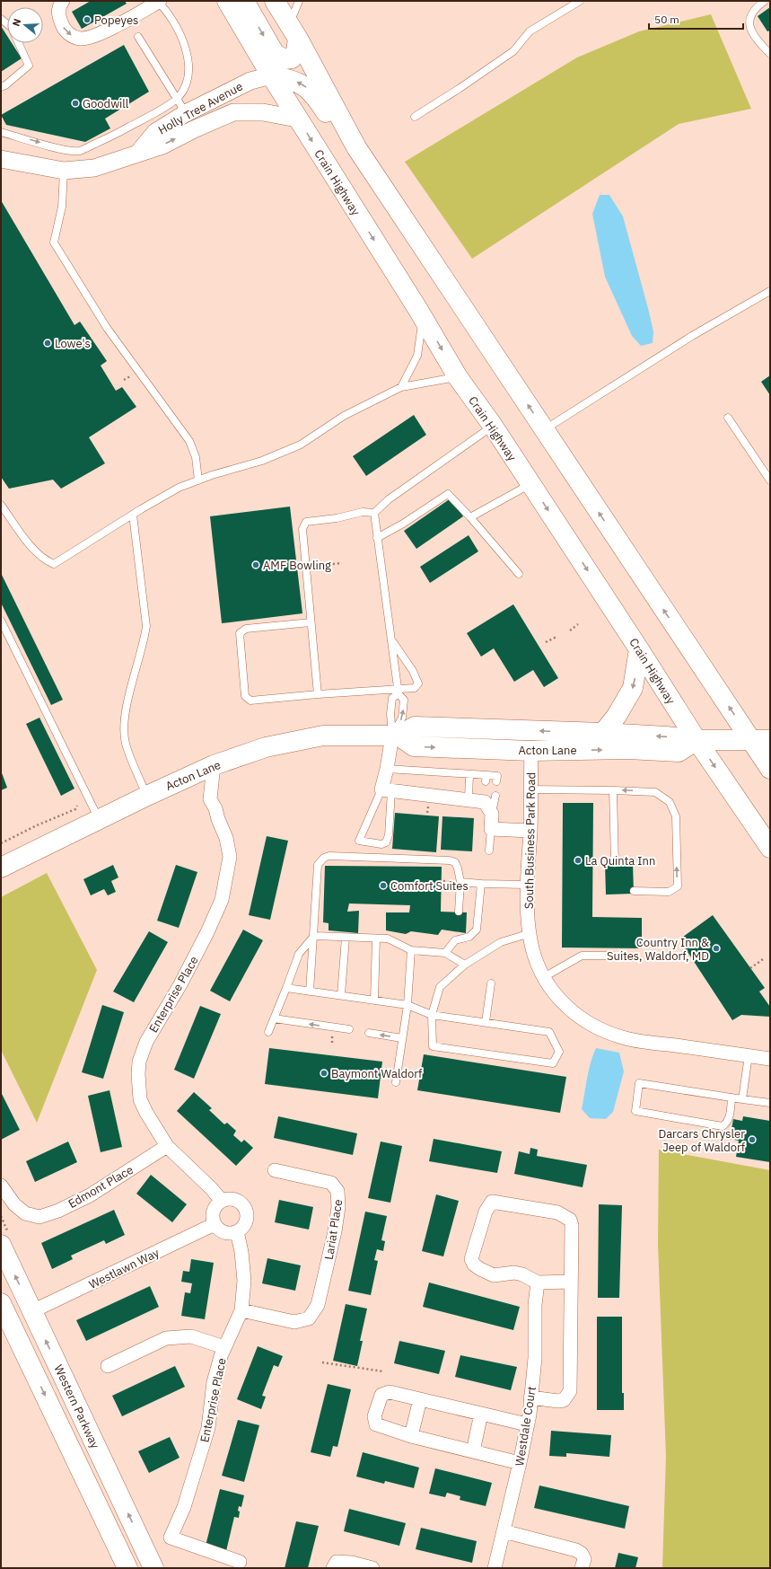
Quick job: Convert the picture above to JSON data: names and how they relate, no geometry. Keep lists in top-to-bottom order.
{
  "streets": {
    "main road": ["Crain Highway", "Acton Lane", "Western Parkway"],
    "street": [
      "Holly Tree Avenue",
      "South Business Park Road",
      "Enterprise Place",
      "Edmont Place",
      "Lariat Place",
      "Westlawn Way",
      "Westdale Court"
    ]
  },
  "crossings": [
    ["Holly Tree Avenue", "Crain Highway"],
    ["Crain Highway", "Acton Lane"],
    ["Acton Lane", "South Business Park Road"],
    ["Acton Lane", "Enterprise Place"],
    ["Enterprise Place", "Edmont Place"],
    ["Enterprise Place", "Lariat Place"],
    ["Enterprise Place", "Westlawn Way"],
    ["Westlawn Way", "Western Parkway"]
  ],
  "places": [
    "Popeyes",
    "Goodwill",
    "Lowe's",
    "AMF Bowling",
    "La Quinta Inn",
    "Comfort Suites",
    "Country Inn & Suites, Waldorf, MD",
    "Baymont Waldorf",
    "Darcars Chrysler Jeep of Waldorf"
  ],
  "scale_bar": "50 m",
  "north": "left"
}
